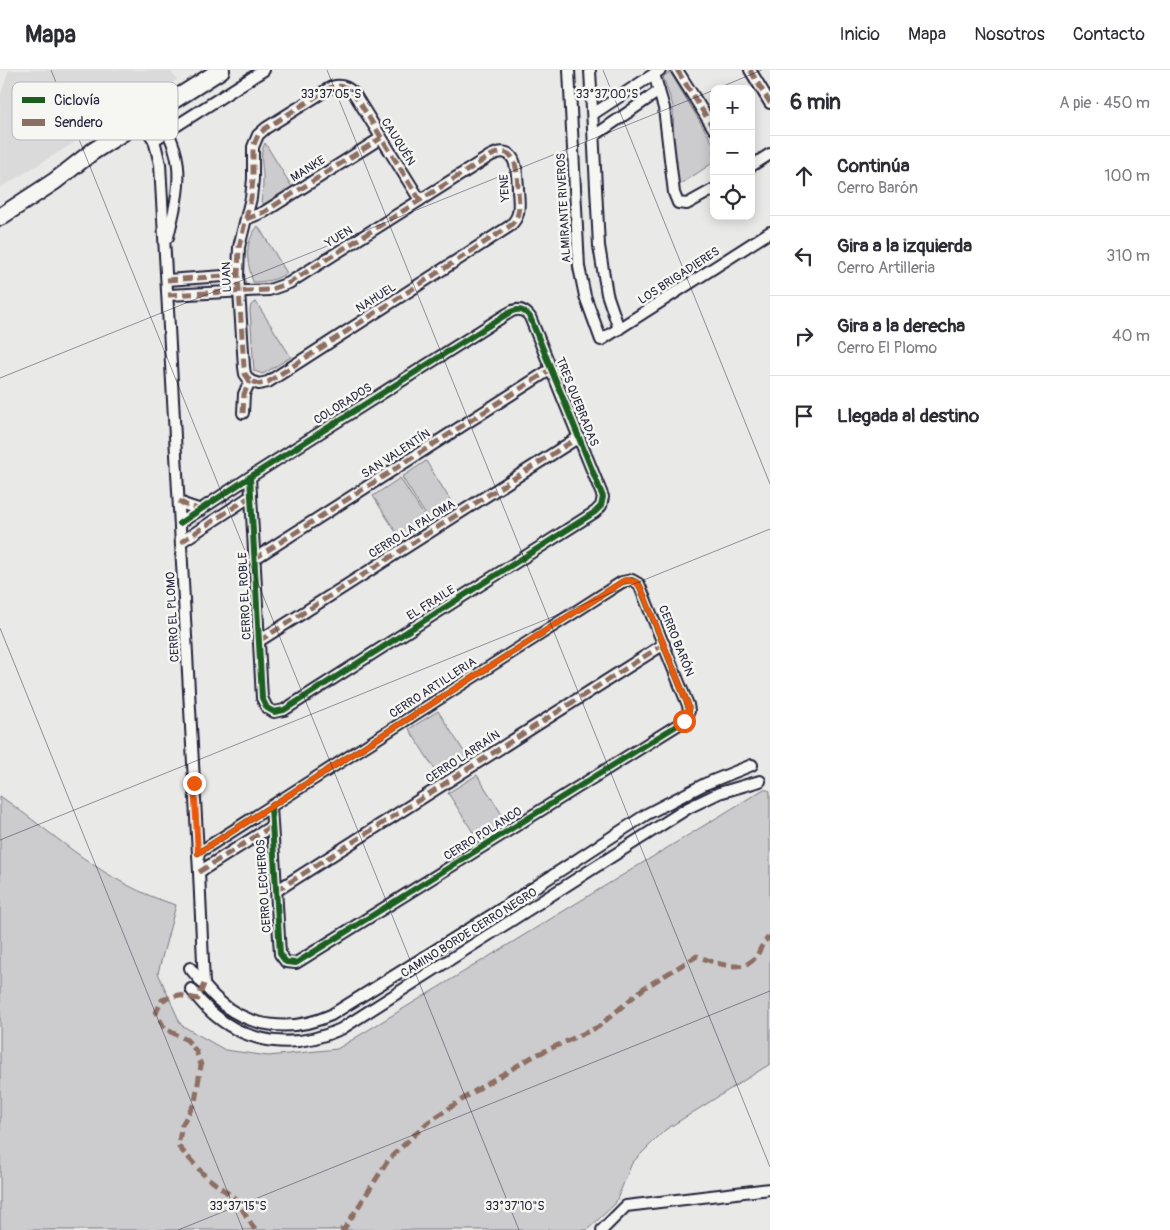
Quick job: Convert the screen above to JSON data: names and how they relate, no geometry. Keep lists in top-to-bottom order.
{
  "streets": {
    "street": [
      "CAUQUÉN",
      "MANKE",
      "YENE",
      "ALMIRANTE RIVEROS",
      "YUEN",
      "LOS BRIGADIERES",
      "LUAN",
      "NAHUEL",
      "TRES QUEBRADAS",
      "COLORADOS",
      "SAN VALENTÍN",
      "CERRO LA PALOMA",
      "CERRO EL ROBLE",
      "EL FRAILE",
      "CERRO EL PLOMO",
      "CERRO BARÓN",
      "CERRO ARTILLERIA",
      "CERRO LARRAÍN",
      "CERRO POLANCO",
      "CERRO LECHEROS",
      "CAMINO BORDE CERRO NEGRO"
    ]
  },
  "crossings": [
    ["CAUQUÉN", "MANKE"],
    ["CAUQUÉN", "YUEN"],
    ["CAUQUÉN", "LUAN"],
    ["MANKE", "LUAN"],
    ["YENE", "YUEN"],
    ["YENE", "NAHUEL"],
    ["ALMIRANTE RIVEROS", "LOS BRIGADIERES"],
    ["YUEN", "LUAN"],
    ["YUEN", "CERRO EL PLOMO"],
    ["LUAN", "NAHUEL"],
    ["TRES QUEBRADAS", "COLORADOS"],
    ["TRES QUEBRADAS", "SAN VALENTÍN"],
    ["TRES QUEBRADAS", "CERRO LA PALOMA"],
    ["TRES QUEBRADAS", "EL FRAILE"],
    ["COLORADOS", "CERRO EL ROBLE"],
    ["COLORADOS", "CERRO EL PLOMO"],
    ["SAN VALENTÍN", "CERRO EL ROBLE"],
    ["CERRO LA PALOMA", "CERRO EL ROBLE"],
    ["CERRO EL ROBLE", "EL FRAILE"],
    ["CERRO EL PLOMO", "CERRO ARTILLERIA"],
    ["CERRO EL PLOMO", "CAMINO BORDE CERRO NEGRO"],
    ["CERRO BARÓN", "CERRO ARTILLERIA"],
    ["CERRO BARÓN", "CERRO LARRAÍN"],
    ["CERRO BARÓN", "CERRO POLANCO"],
    ["CERRO ARTILLERIA", "CERRO LECHEROS"],
    ["CERRO LARRAÍN", "CERRO LECHEROS"],
    ["CERRO POLANCO", "CERRO LECHEROS"]
  ],
  "legend": ["Ciclovía", "Sendero"],
  "page": {
    "header": "Mapa",
    "nav": [
      "Inicio",
      "Mapa",
      "Nosotros",
      "Contacto"
    ],
    "heading": ["6 min", "A pie · 450 m"],
    "map_buttons": ["+", "−"],
    "list": [
      ["Continúa", "Cerro Barón", "100 m"],
      ["Gira a la izquierda", "Cerro Artilleria", "310 m"],
      ["Gira a la derecha", "Cerro El Plomo", "40 m"],
      "Llegada al destino"
    ]
  },
  "coordinates": [
    "33°37'05\"S",
    "33°37'00\"S",
    "33°37'15\"S",
    "33°37'10\"S"
  ]
}
